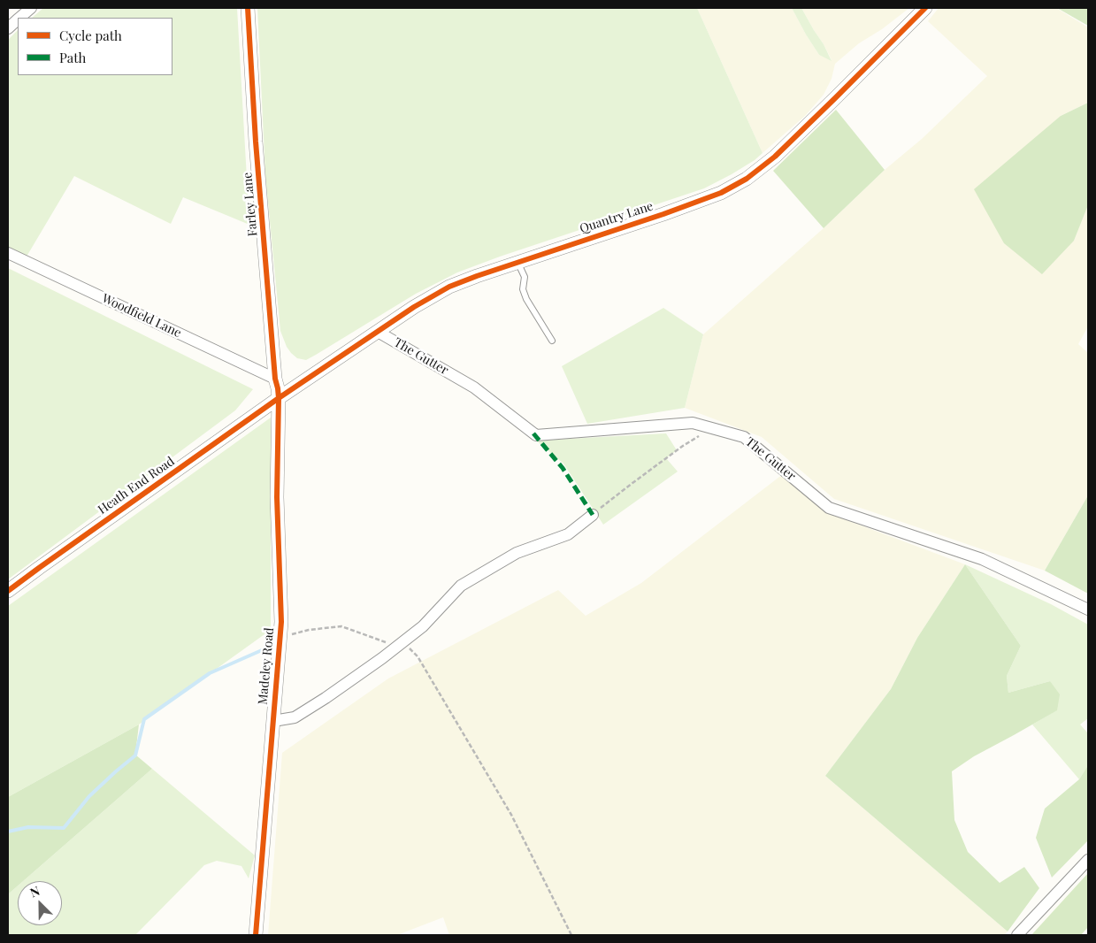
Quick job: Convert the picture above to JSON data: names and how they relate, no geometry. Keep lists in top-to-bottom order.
{
  "streets": {
    "street": [
      "Farley Lane",
      "Quantry Lane",
      "Woodfield Lane",
      "The Gutter",
      "Heath End Road",
      "Madeley Road"
    ]
  },
  "crossings": [
    ["Farley Lane", "Quantry Lane"],
    ["Farley Lane", "Woodfield Lane"],
    ["Farley Lane", "Heath End Road"],
    ["Farley Lane", "Madeley Road"],
    ["Quantry Lane", "The Gutter"],
    ["Quantry Lane", "Heath End Road"],
    ["Quantry Lane", "Madeley Road"],
    ["Heath End Road", "Madeley Road"]
  ],
  "legend": ["Cycle path", "Path"],
  "north": "top left"
}
